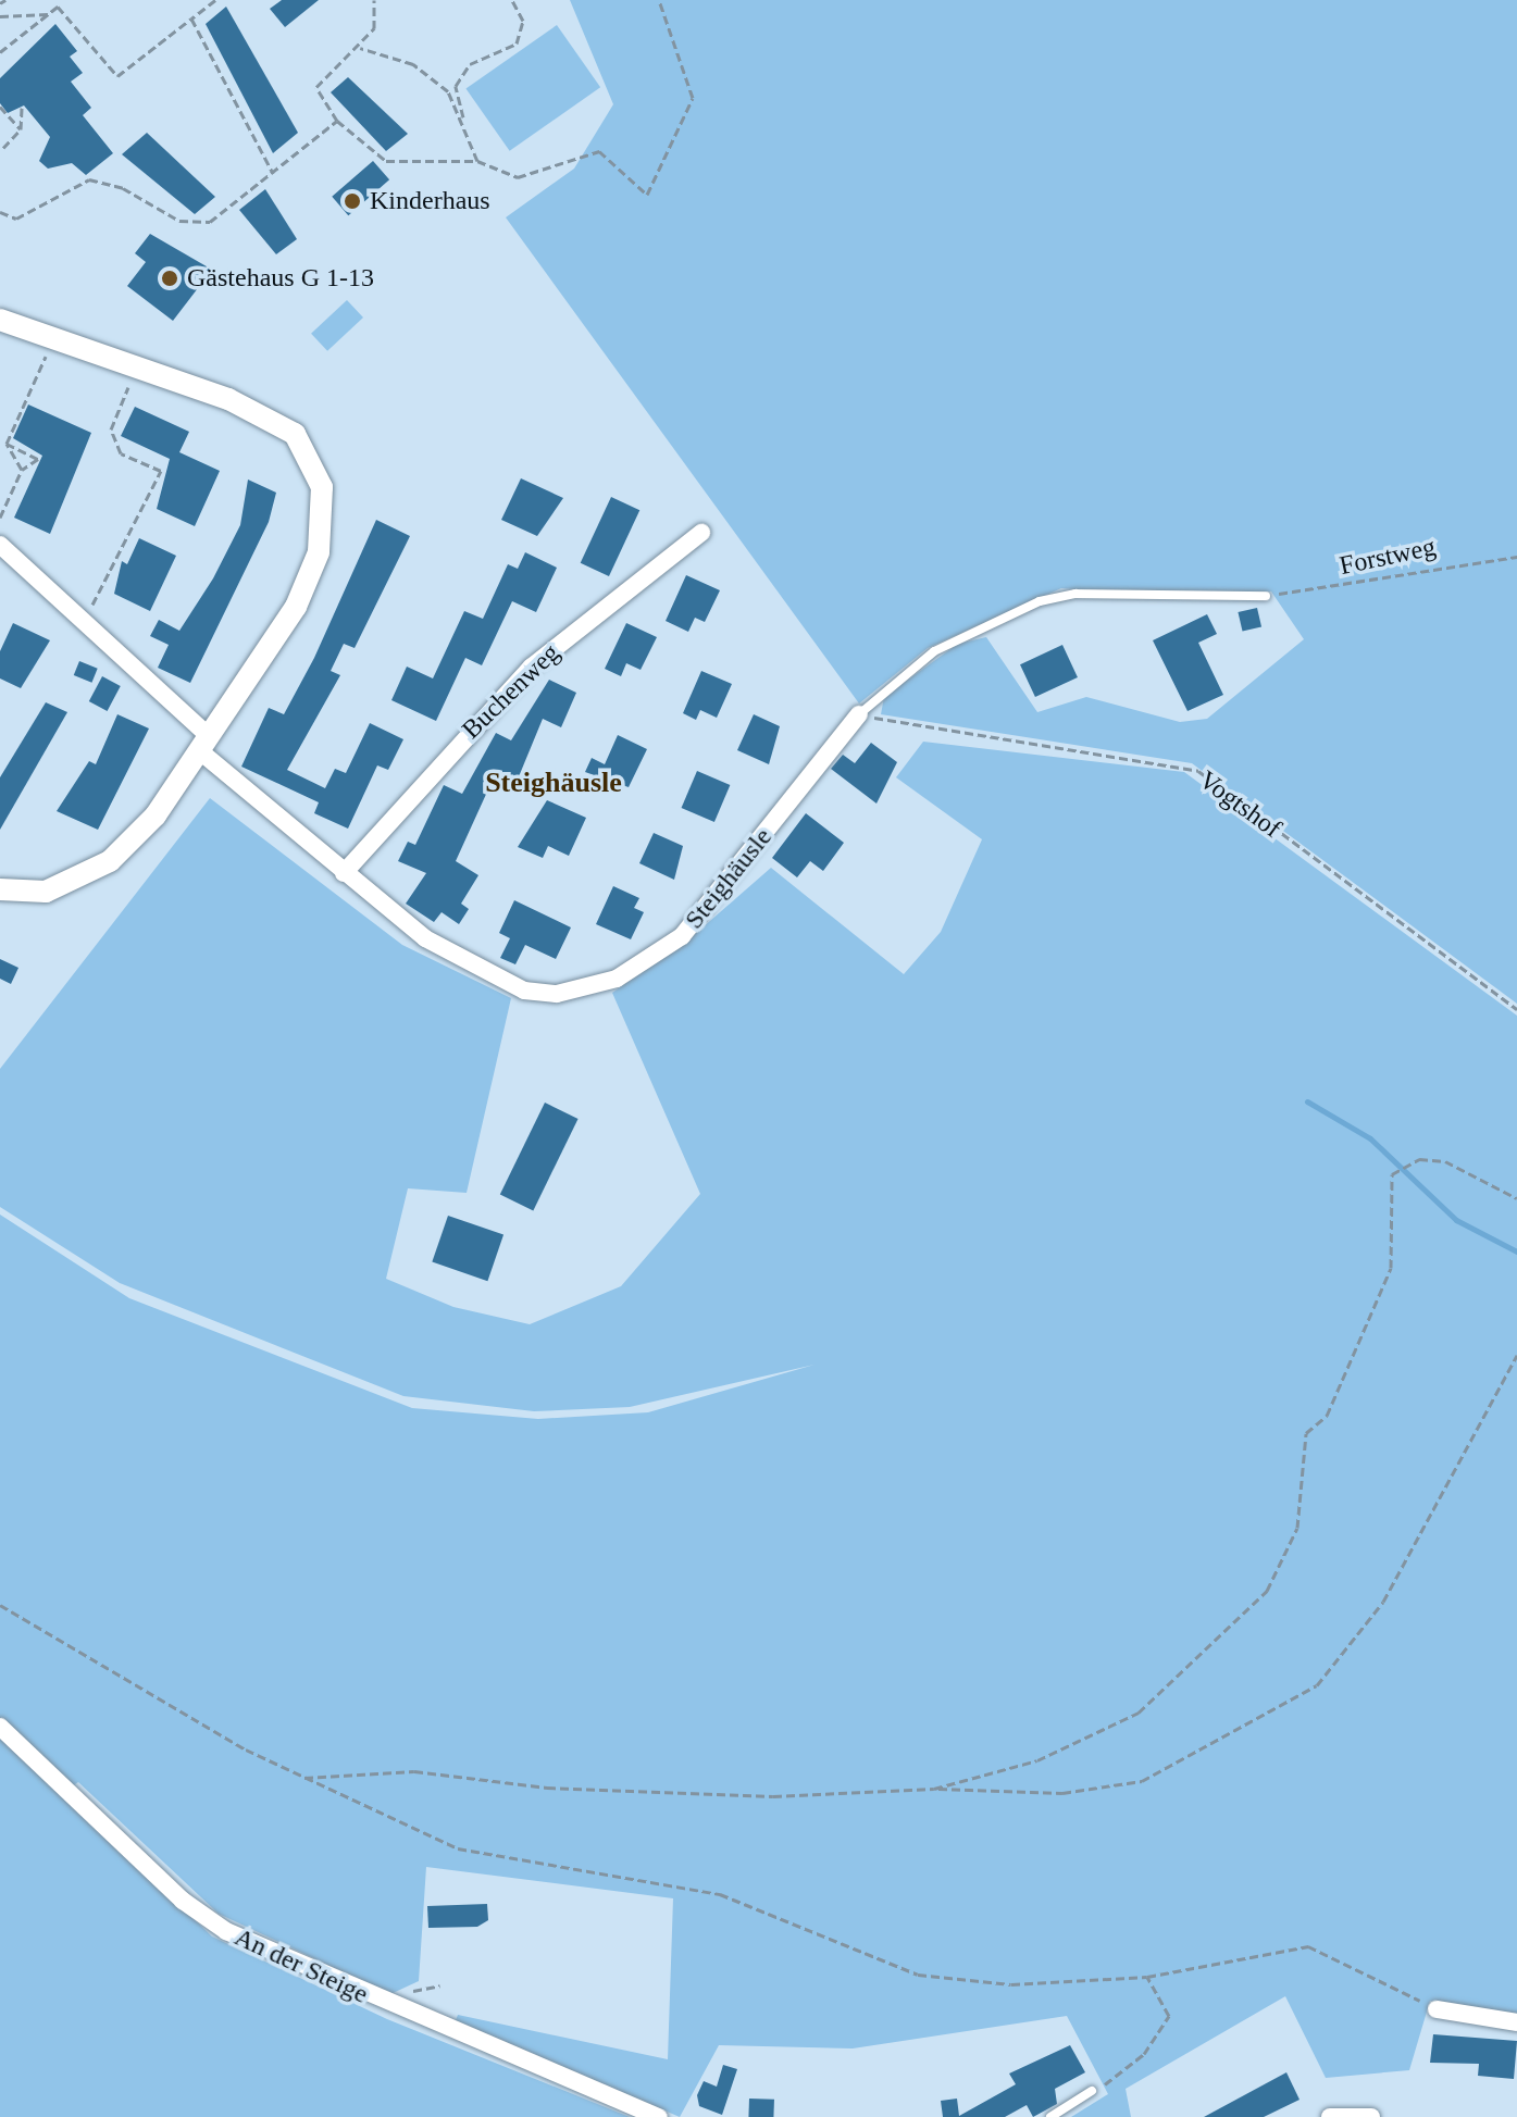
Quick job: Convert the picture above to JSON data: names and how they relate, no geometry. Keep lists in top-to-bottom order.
{
  "streets": {
    "street": ["Buchenweg", "Steighäusle", "An der Steige"],
    "path": ["Forstweg", "Vogtshof"]
  },
  "crossings": [
    ["Forstweg", "Steighäusle"],
    ["Buchenweg", "Steighäusle"],
    ["Vogtshof", "Steighäusle"]
  ],
  "districts": ["Steighäusle"],
  "places": ["Kinderhaus", "Gästehaus G 1-13"]
}
